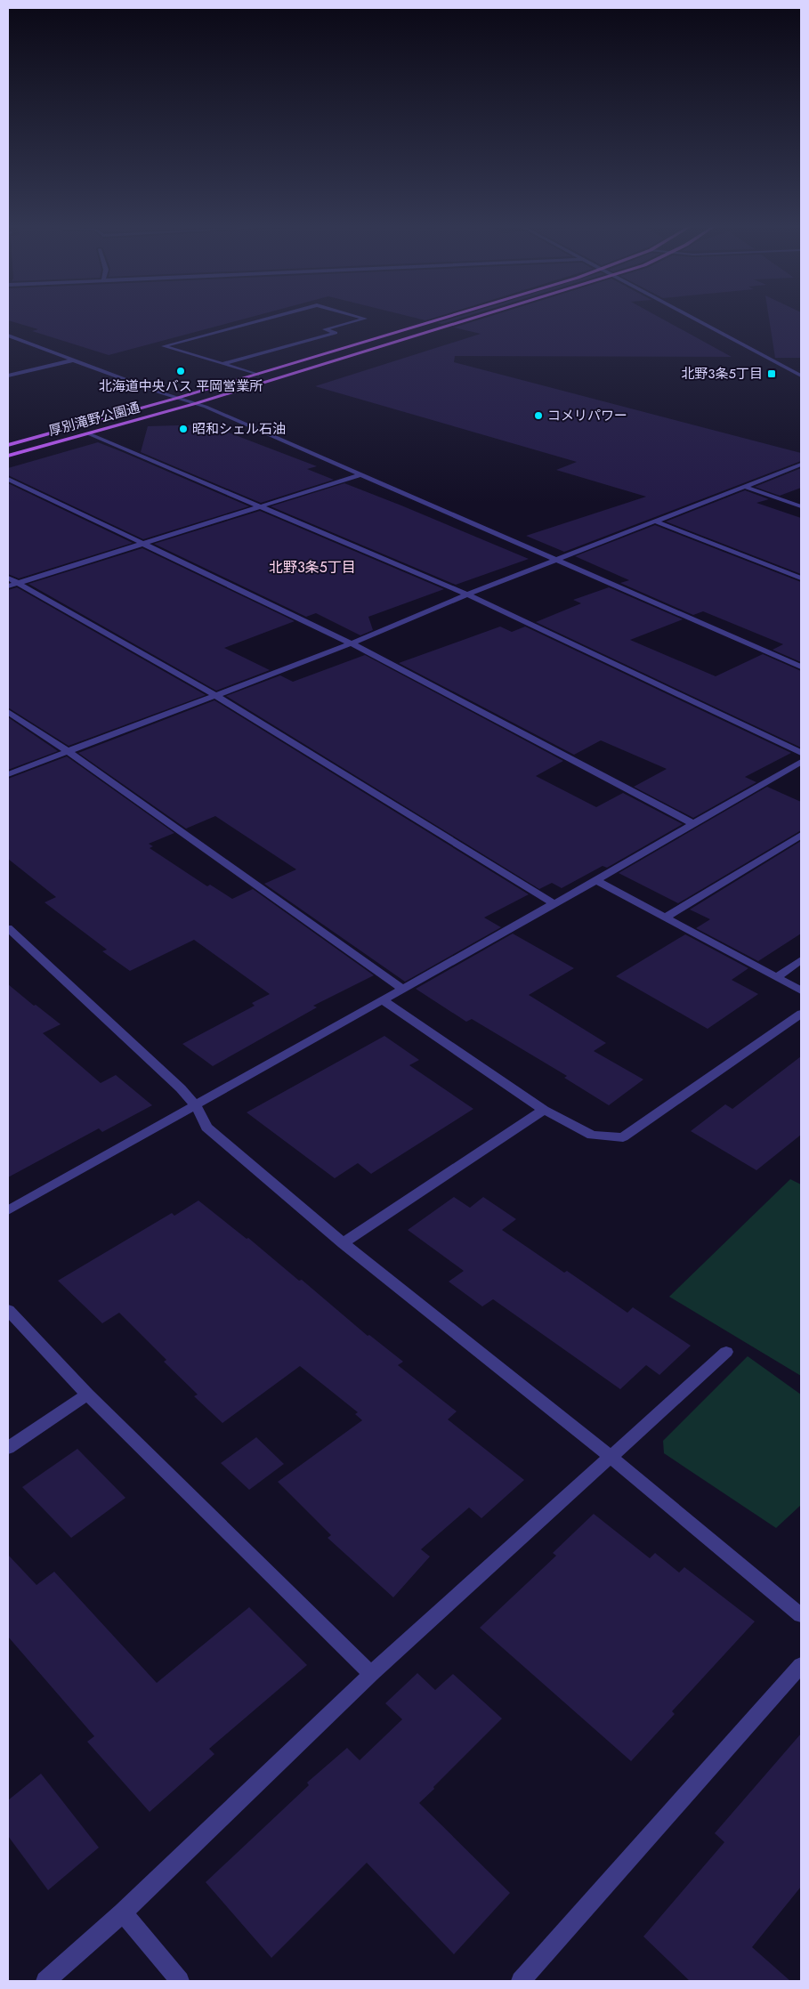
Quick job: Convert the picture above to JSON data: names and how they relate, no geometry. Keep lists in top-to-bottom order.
{
  "streets": {
    "main road": ["厚別滝野公園通"]
  },
  "districts": ["北野3条5丁目"],
  "places": {
    "other": ["北海道中央バス 平岡営業所", "コメリパワー", "昭和シェル石油"],
    "transit": ["北野3条5丁目"]
  }
}
